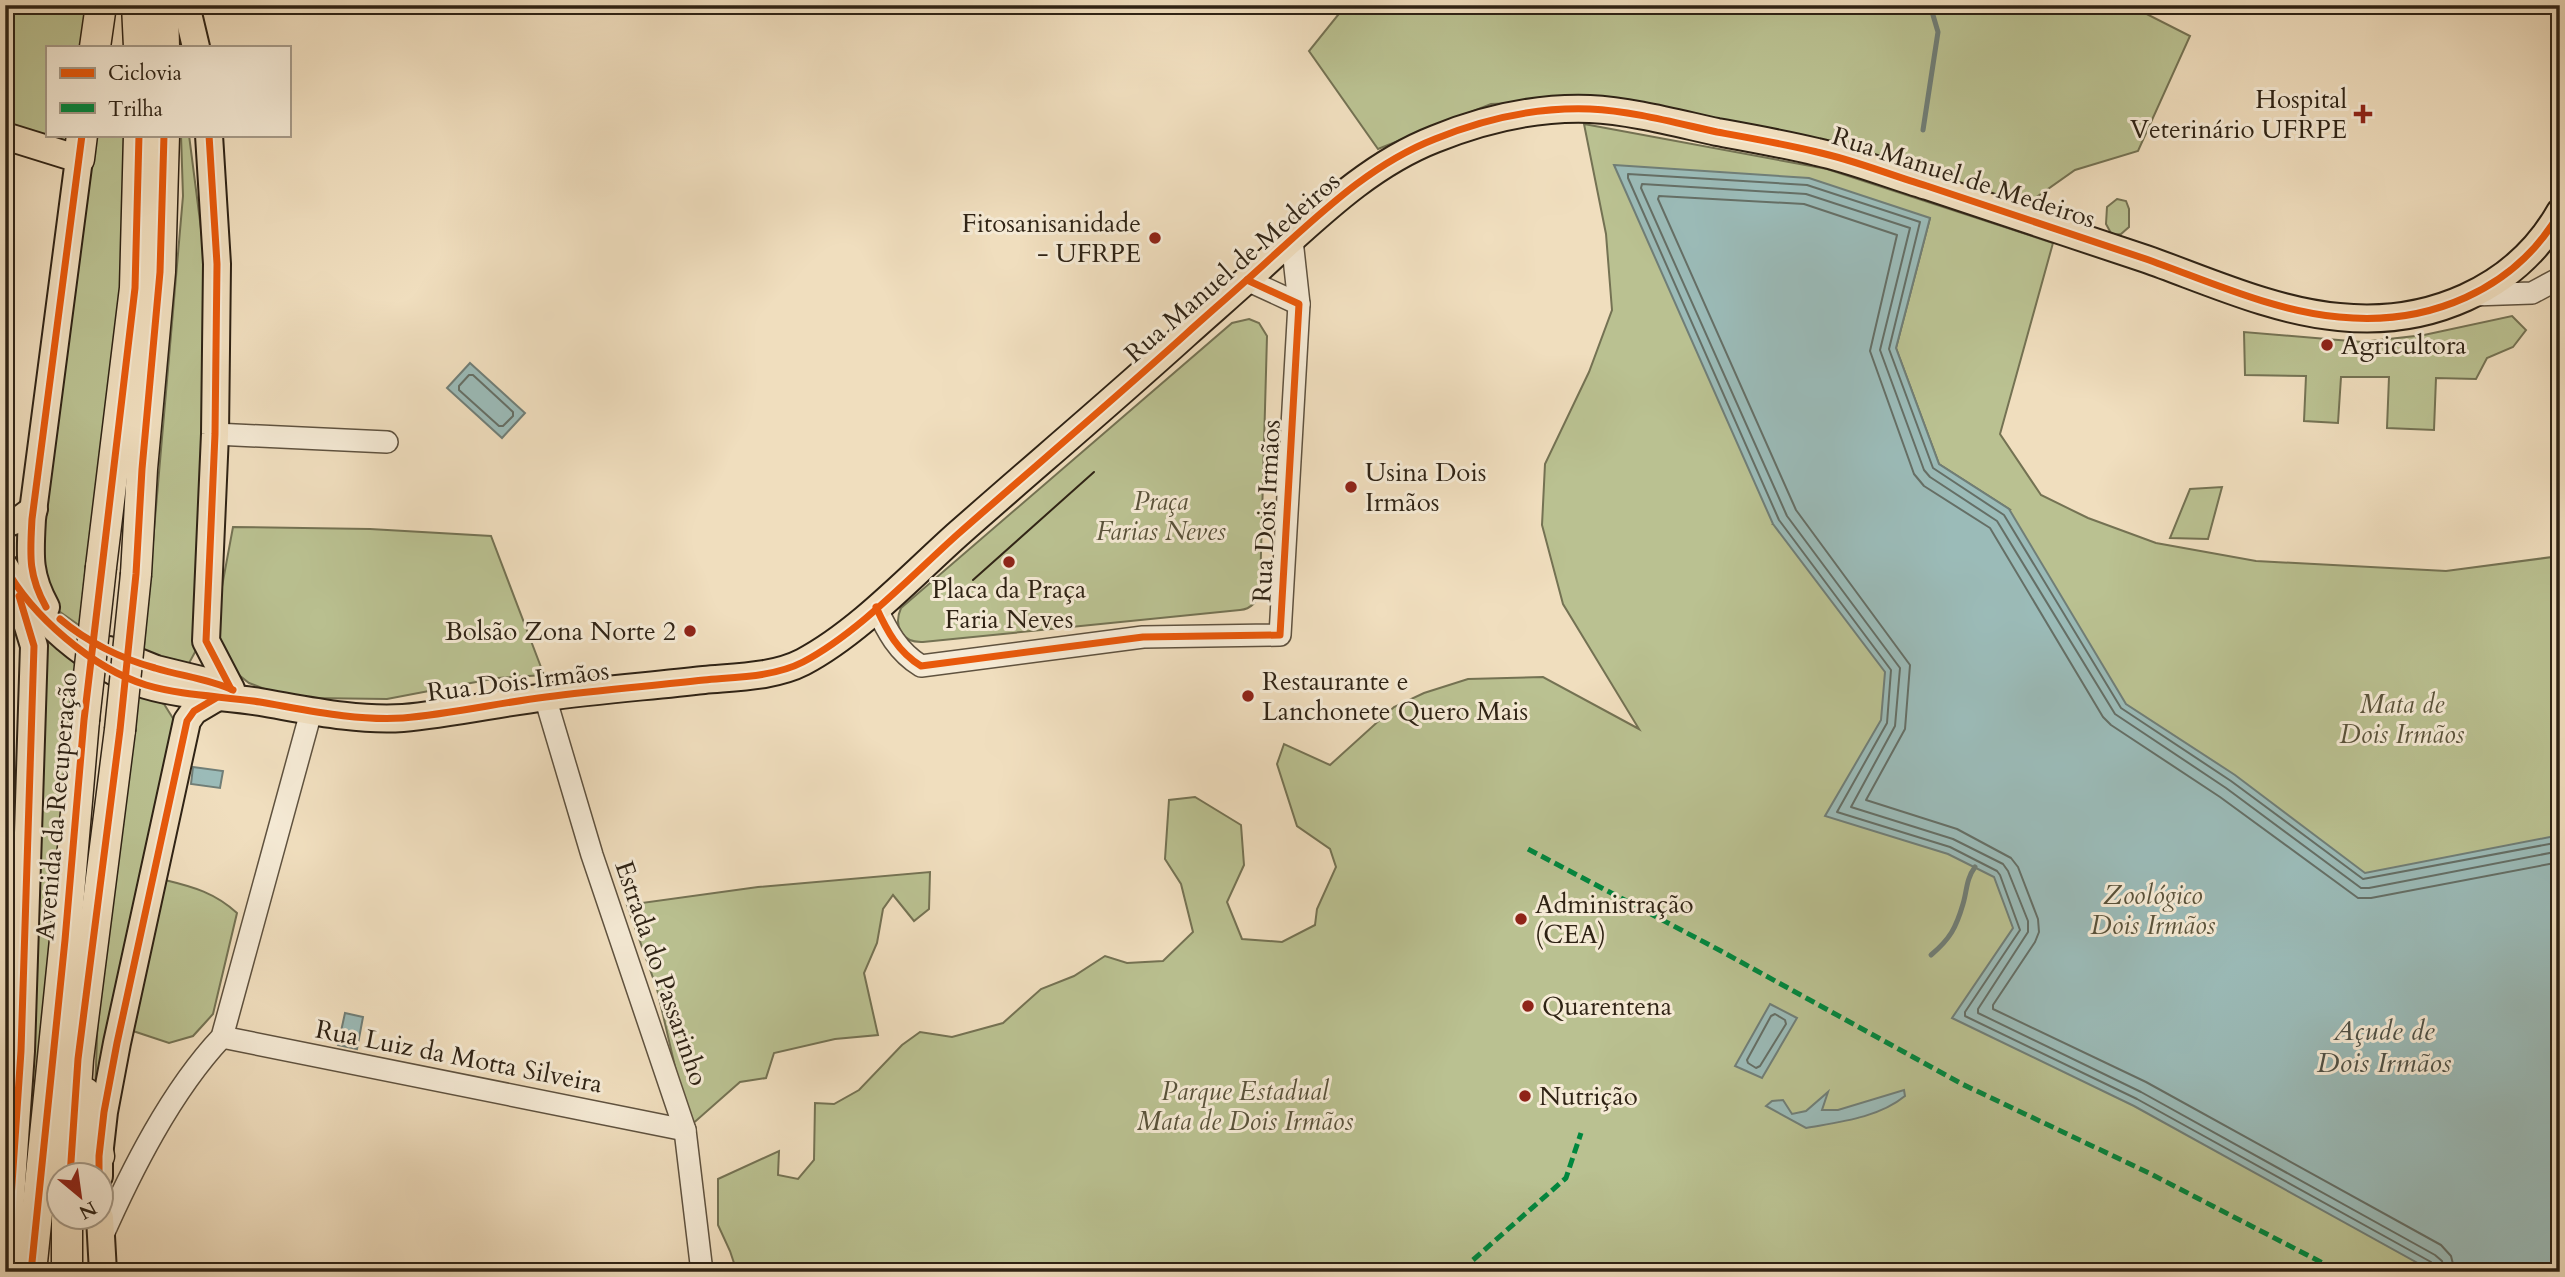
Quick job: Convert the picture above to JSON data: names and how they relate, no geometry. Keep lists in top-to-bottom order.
{
  "streets": {
    "highway": ["Avenida da Recuperação"],
    "main road": ["Rua Manuel de Medeiros", "Rua Dois Irmãos"],
    "street": ["Estrada do Passarinho", "Rua Luiz da Motta Silveira"]
  },
  "crossings": [
    ["Rua Manuel de Medeiros", "Rua Dois Irmãos"],
    ["Rua Dois Irmãos", "Estrada do Passarinho"],
    ["Estrada do Passarinho", "Rua Luiz da Motta Silveira"]
  ],
  "water": ["Açude de Dois Irmãos"],
  "parks": [
    "Praça Farias Neves",
    "Mata de Dois Irmãos",
    "Zoológico Dois Irmãos",
    "Parque Estadual Mata de Dois Irmãos"
  ],
  "places": {
    "health": ["Hospital Veterinário UFRPE"],
    "other": [
      "Fitosanisanidade - UFRPE",
      "Agricultora",
      "Usina Dois Irmãos",
      "Placa da Praça Faria Neves",
      "Bolsão Zona Norte 2",
      "Restaurante e Lanchonete Quero Mais",
      "Administração (CEA)",
      "Quarentena",
      "Nutrição"
    ]
  },
  "legend": ["Ciclovia", "Trilha"],
  "north": "bottom right"
}
